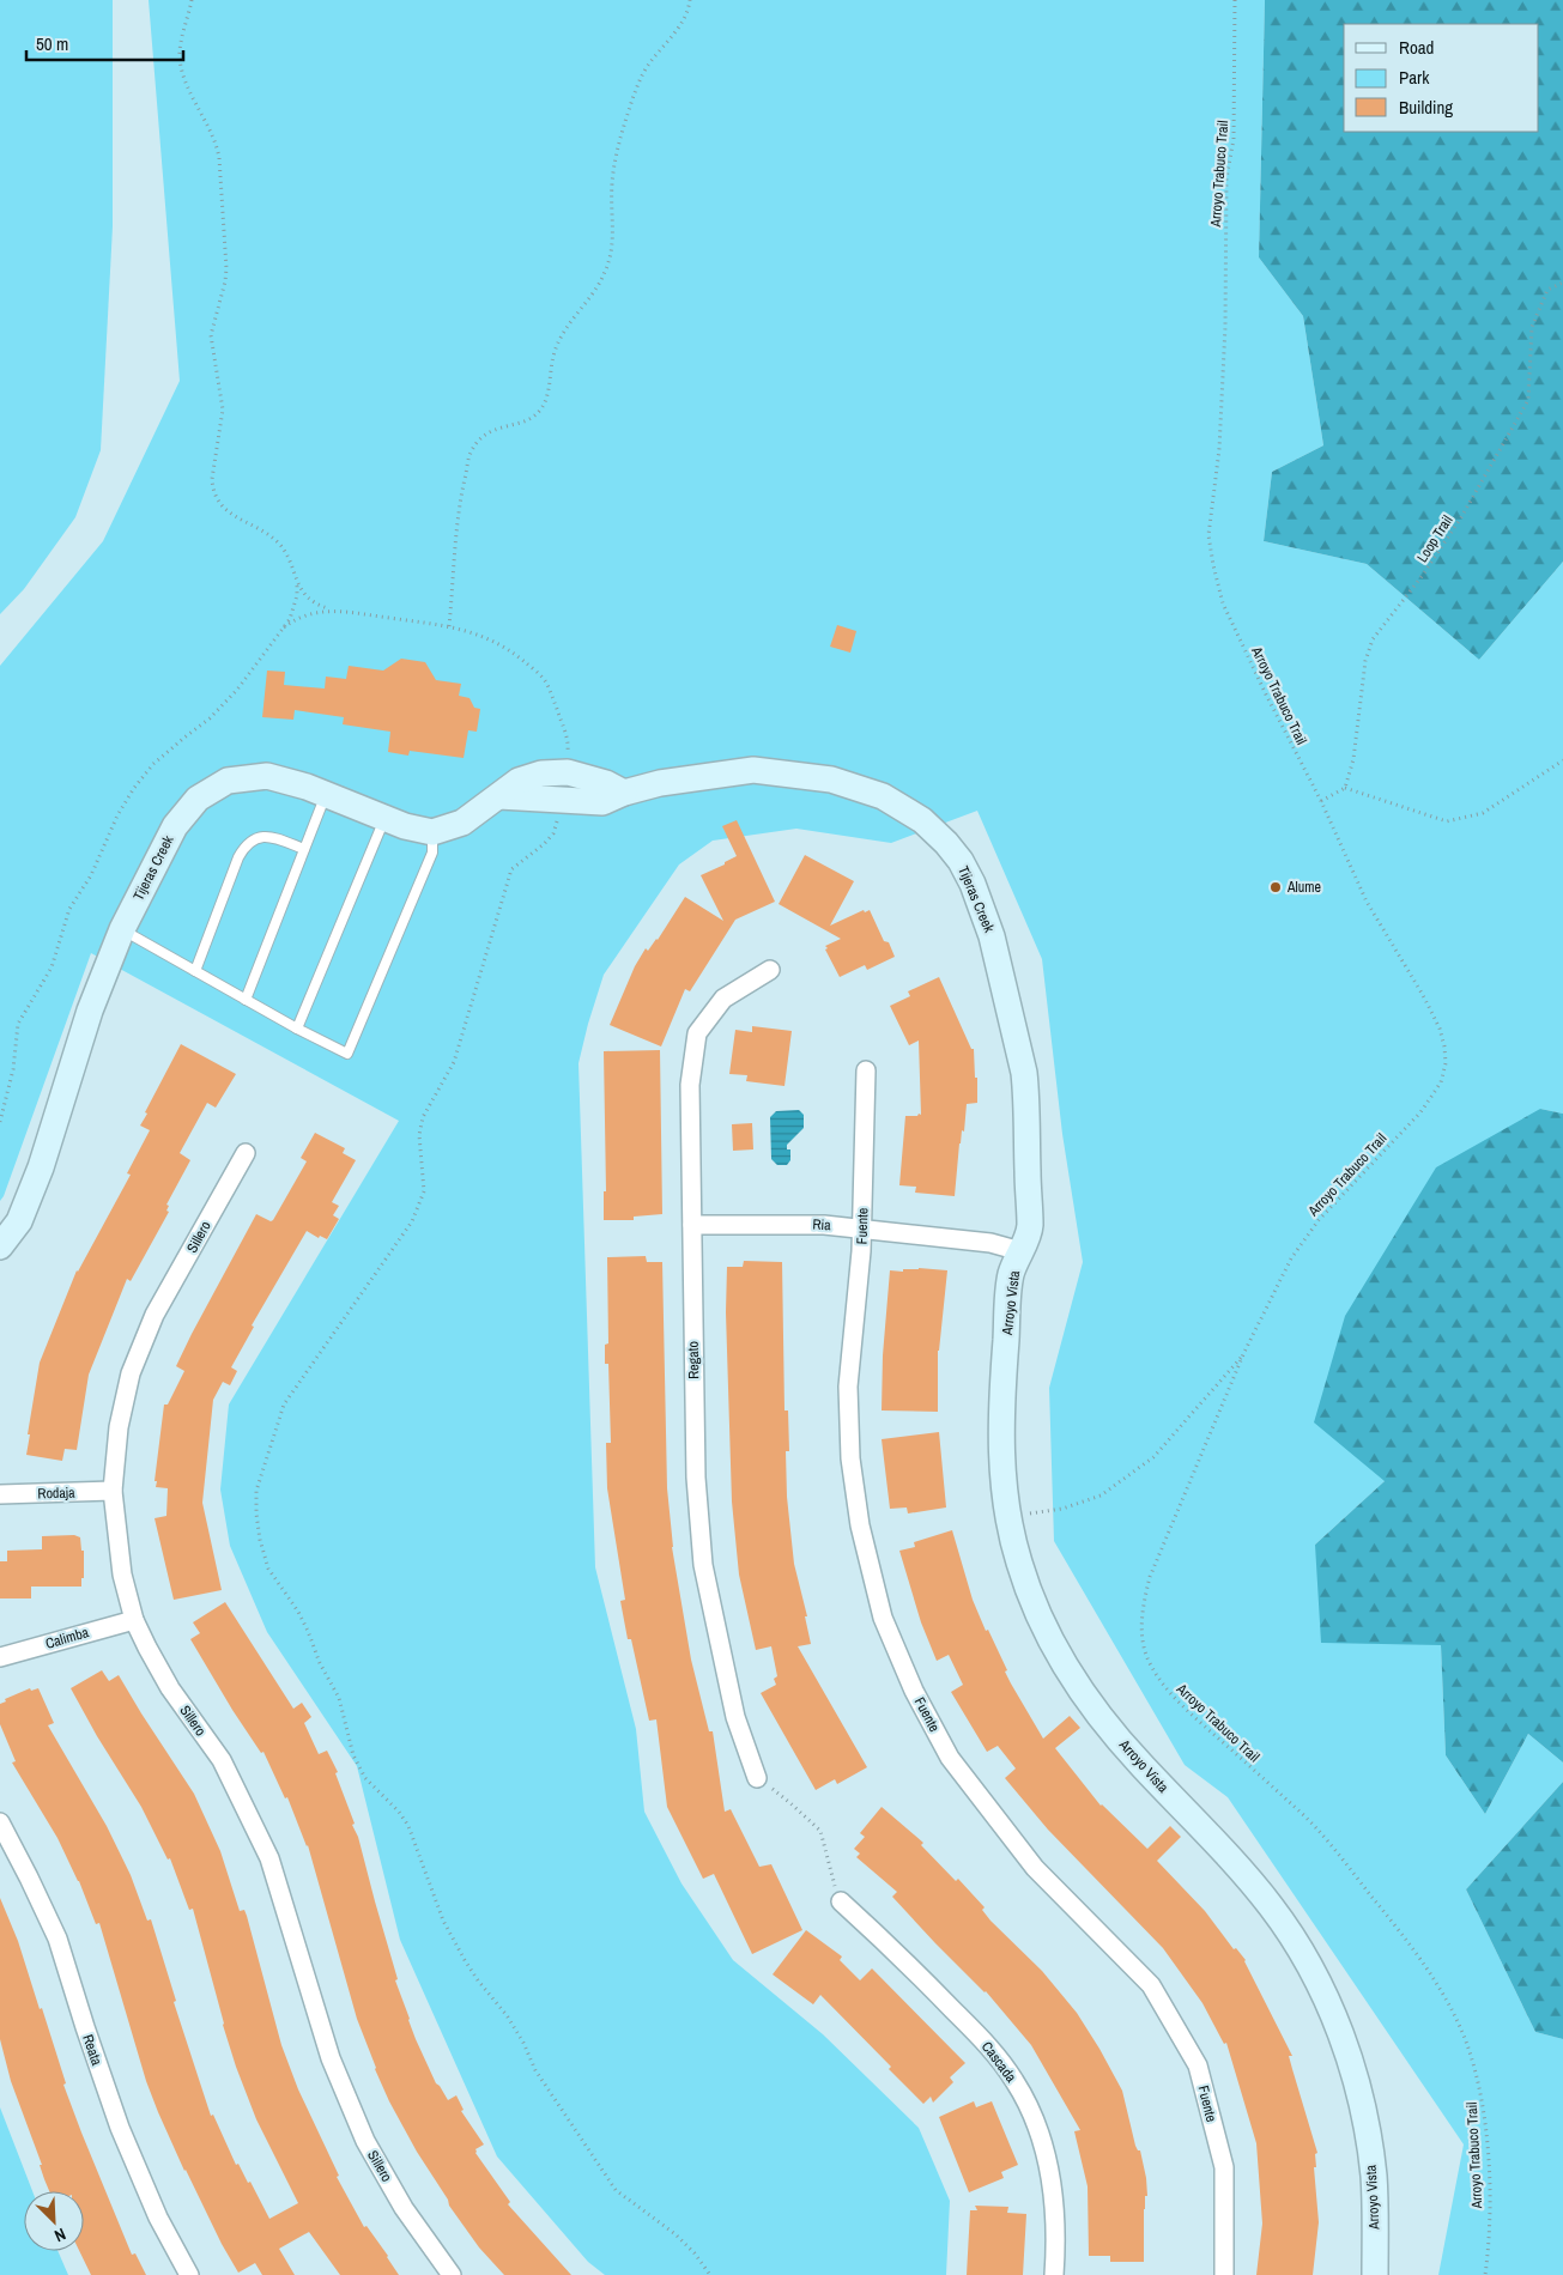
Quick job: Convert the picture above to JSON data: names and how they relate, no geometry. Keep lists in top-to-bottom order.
{
  "streets": {
    "street": [
      "Tijeras Creek",
      "Ria",
      "Fuente",
      "Sillero",
      "Arroyo Vista",
      "Regato",
      "Rodaja",
      "Calimba",
      "Reata",
      "Cascada"
    ],
    "path": ["Arroyo Trabuco Trail", "Loop Trail"]
  },
  "crossings": [
    ["Tijeras Creek", "Arroyo Vista"],
    ["Ria", "Fuente"],
    ["Ria", "Arroyo Vista"],
    ["Ria", "Regato"],
    ["Sillero", "Rodaja"],
    ["Sillero", "Calimba"]
  ],
  "places": ["Alume"],
  "legend": ["Road", "Park", "Building"],
  "scale_bar": "50 m",
  "north": "bottom right"
}
